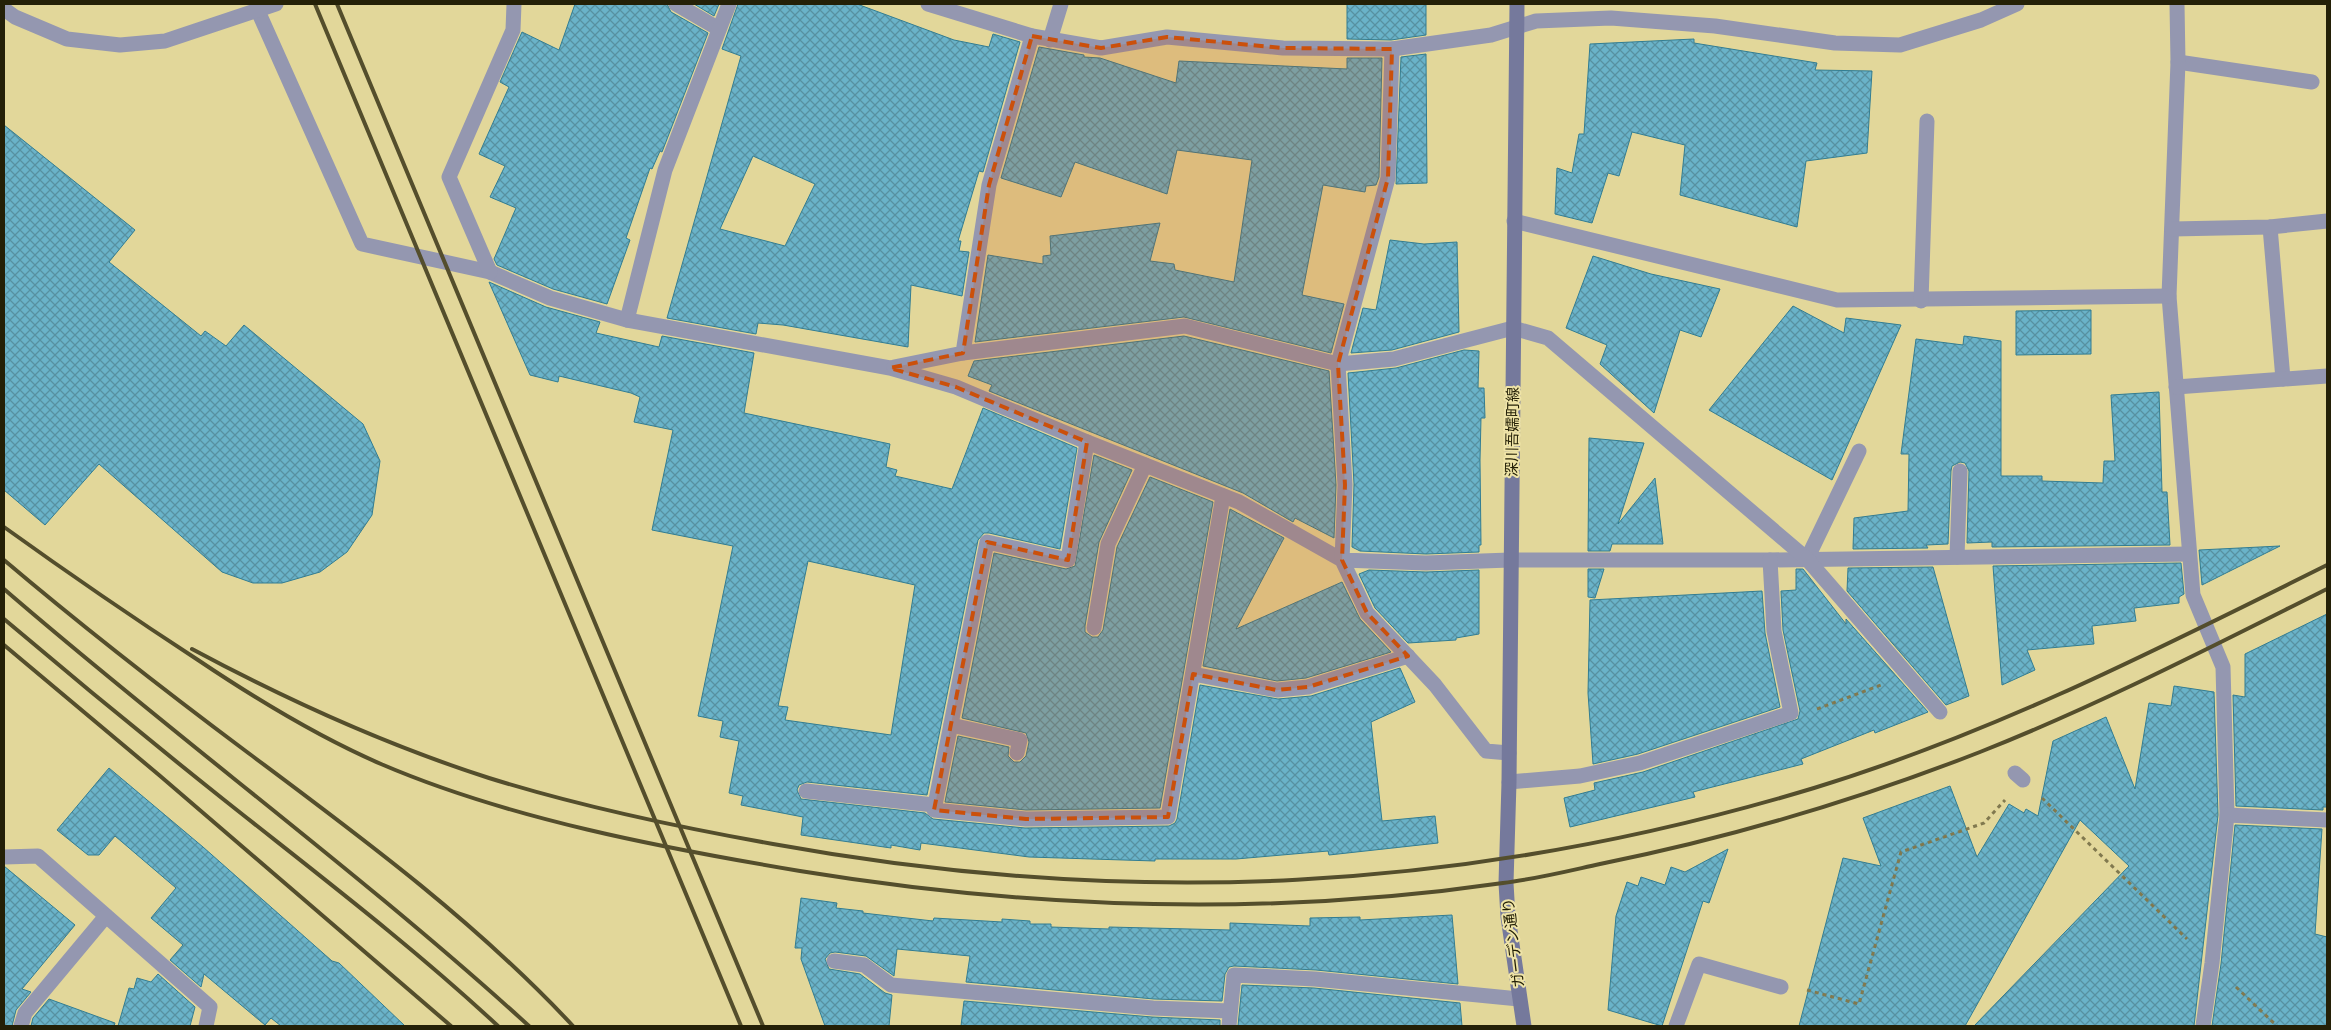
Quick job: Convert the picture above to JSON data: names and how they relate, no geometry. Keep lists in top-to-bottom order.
{
  "streets": {
    "main road": ["深川吾嬬町線", "ガーデン通り"]
  },
  "crossings": [
    ["深川吾嬬町線", "ガーデン通り"]
  ]
}
